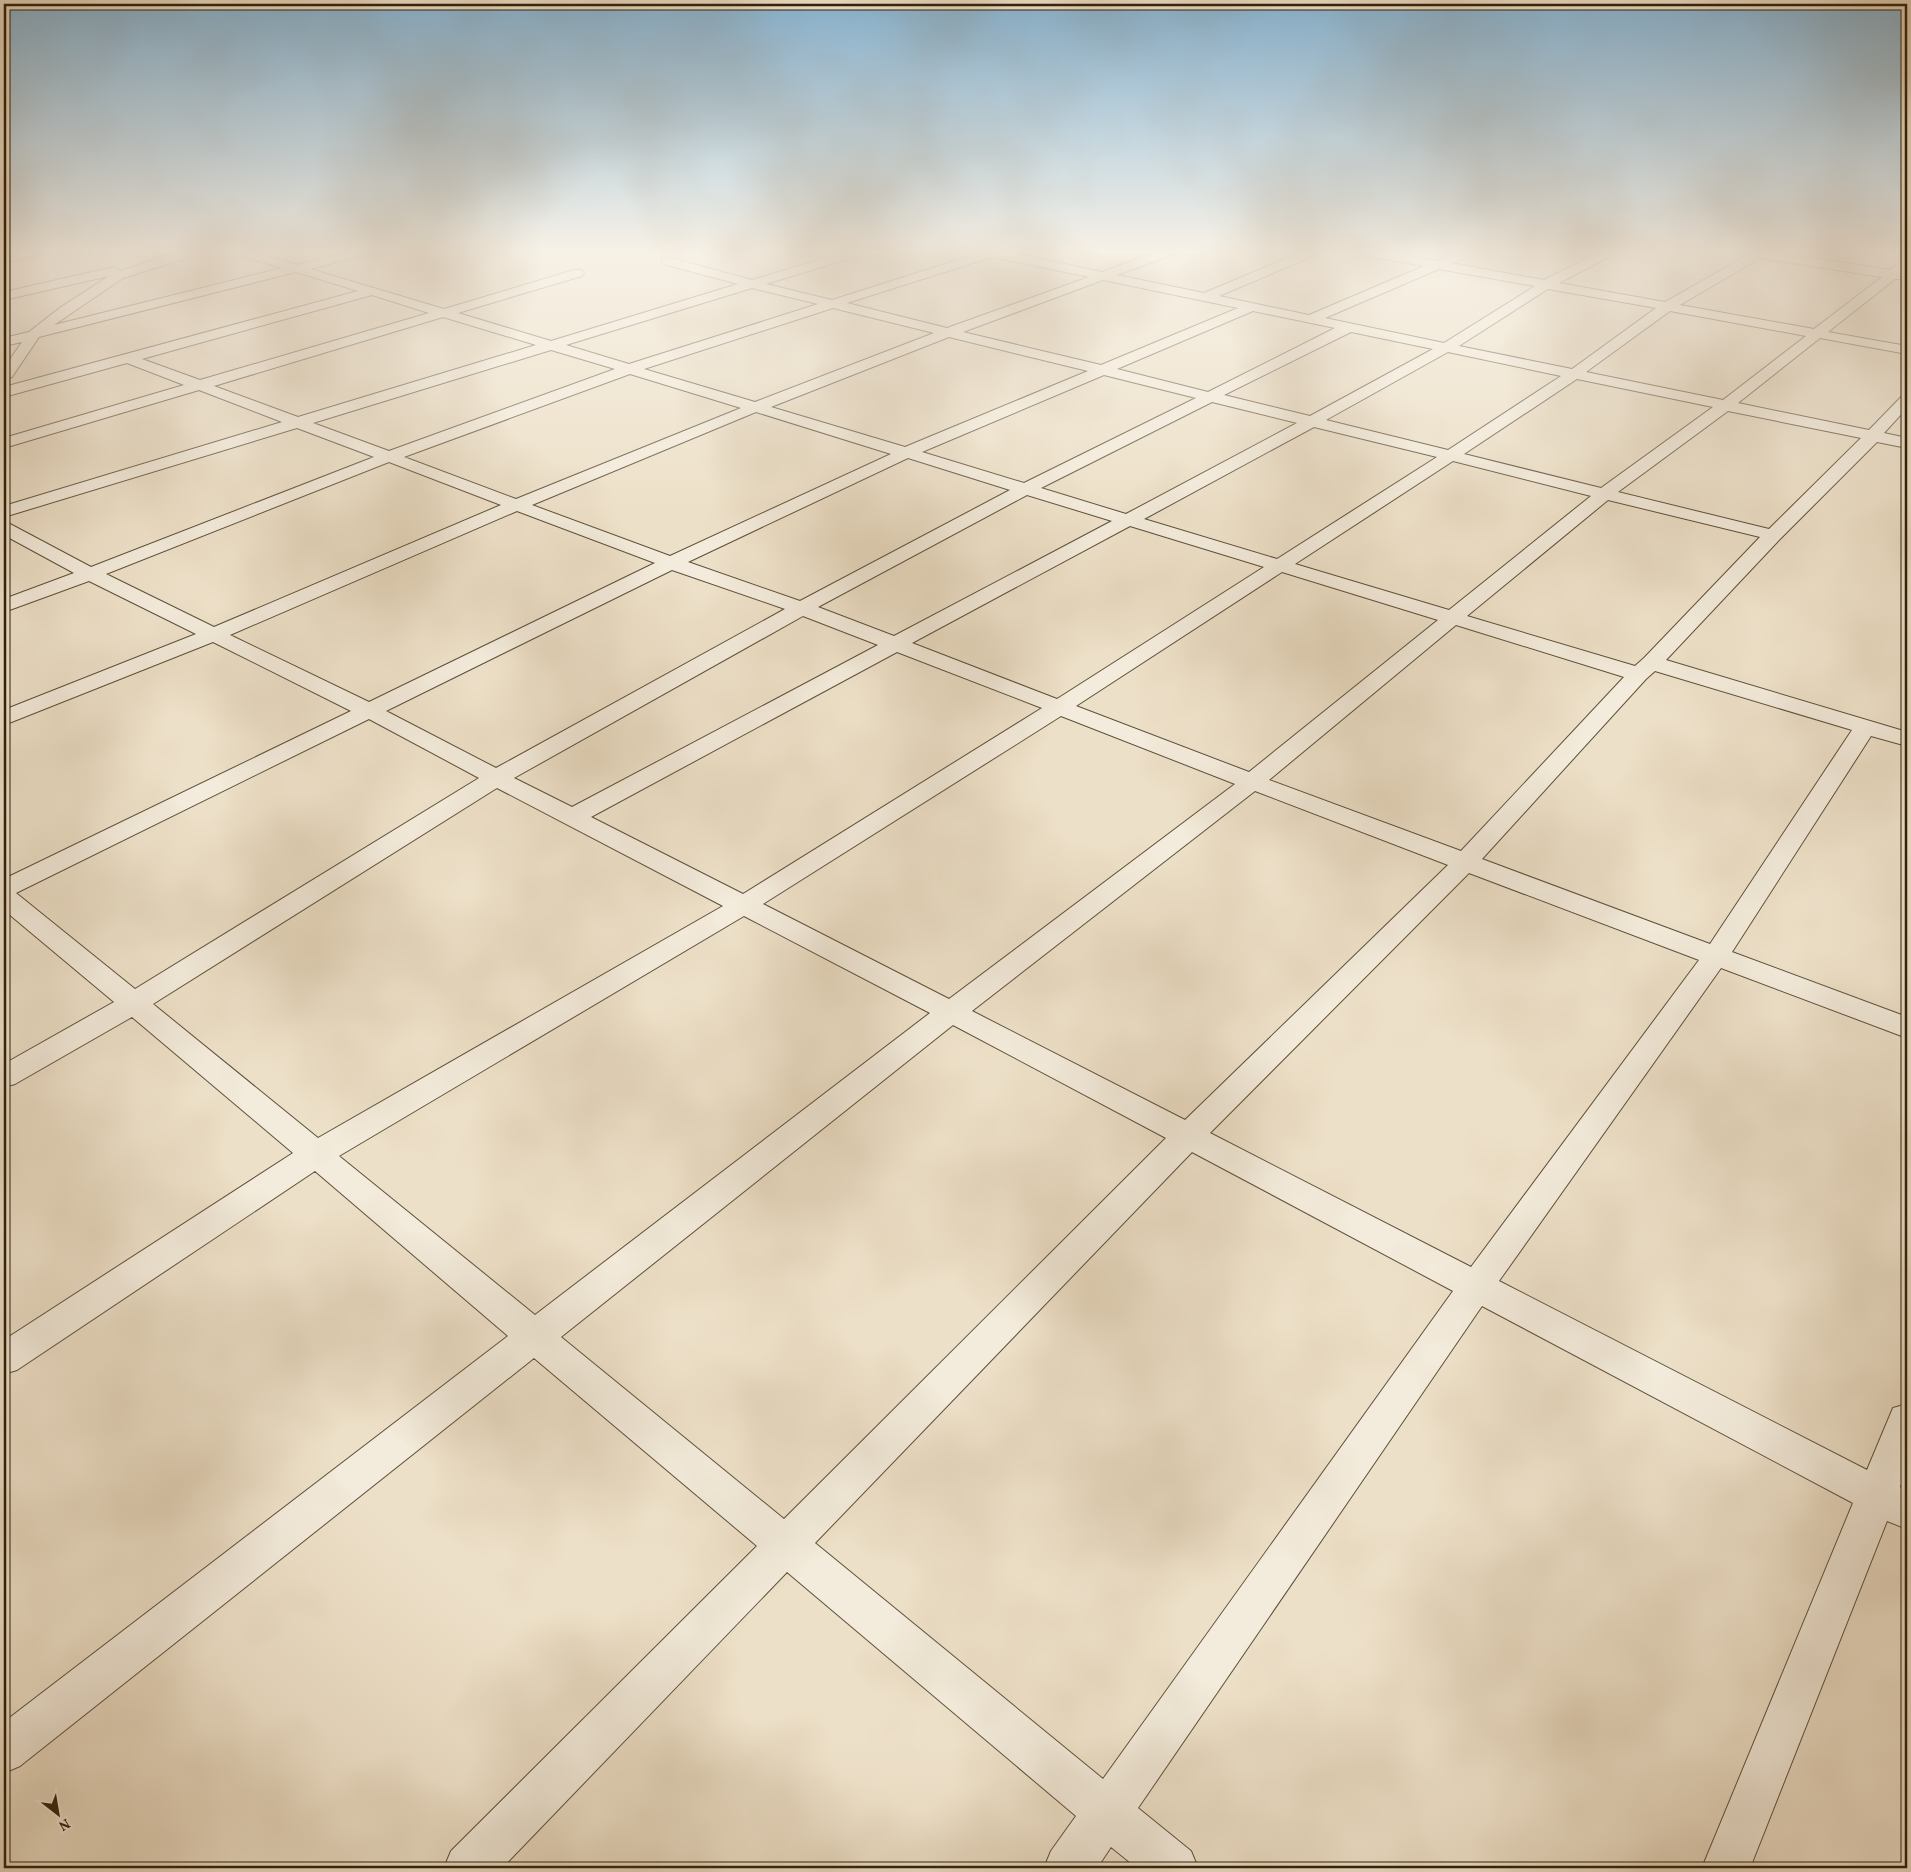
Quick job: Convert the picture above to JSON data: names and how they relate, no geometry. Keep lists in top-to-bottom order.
{
  "north": "bottom right"
}
